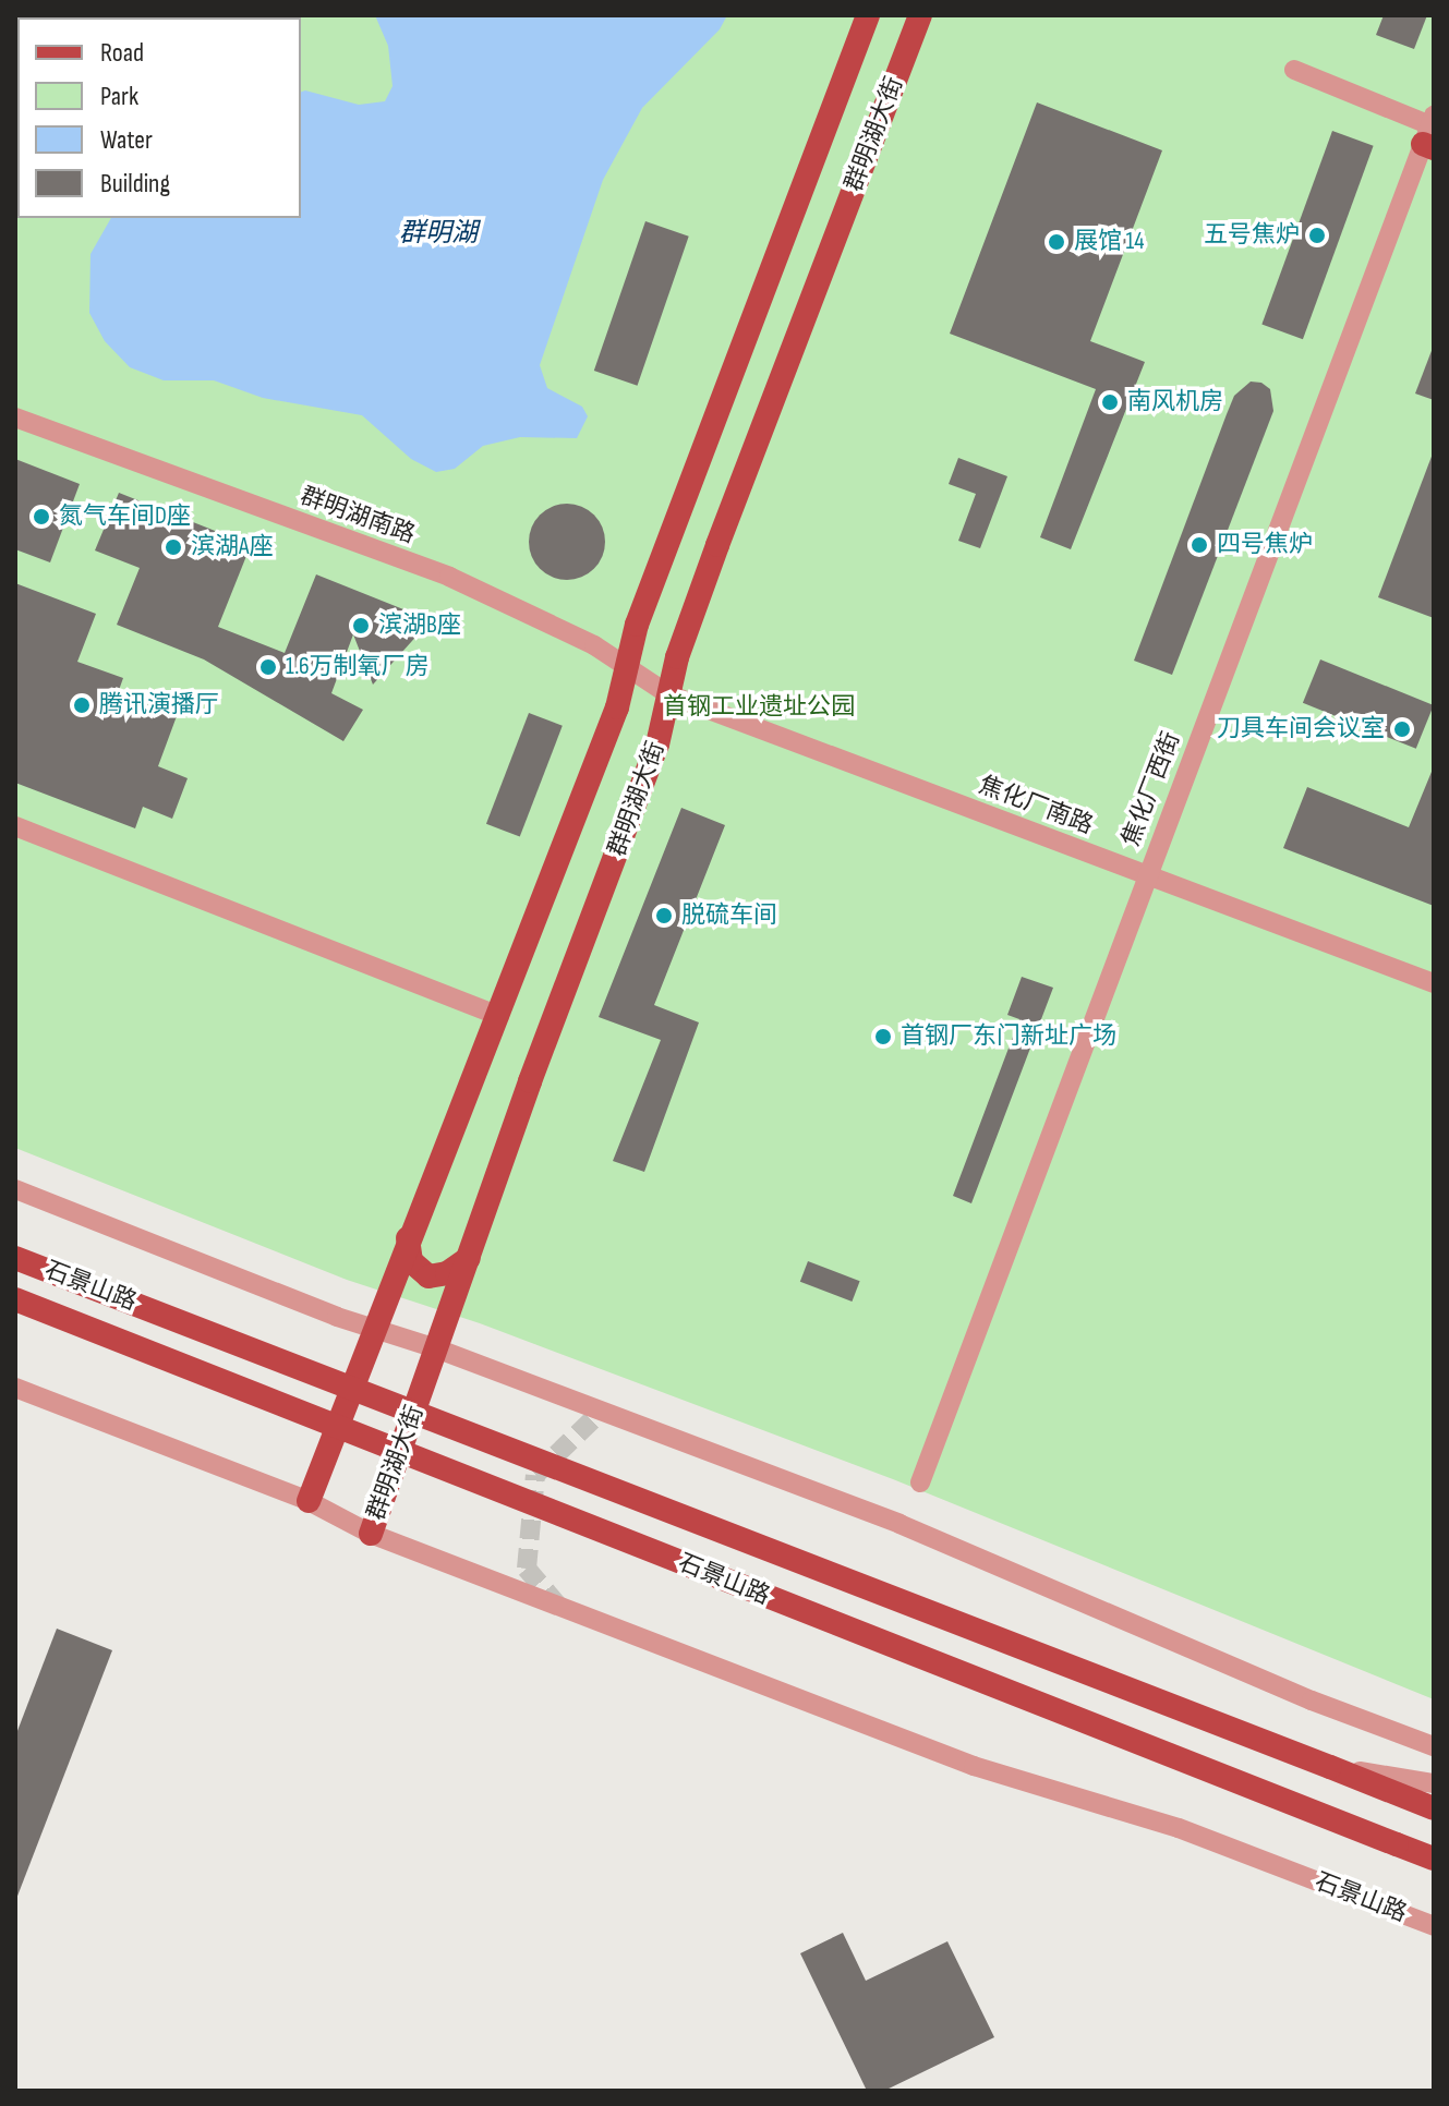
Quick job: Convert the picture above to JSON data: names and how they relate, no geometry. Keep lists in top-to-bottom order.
{
  "streets": {
    "main road": ["群明湖大街", "石景山路"],
    "street": ["群明湖南路", "焦化厂西街", "焦化厂南路"]
  },
  "crossings": [
    ["群明湖大街", "群明湖南路"],
    ["群明湖大街", "焦化厂南路"],
    ["群明湖大街", "石景山路"],
    ["群明湖南路", "焦化厂南路"],
    ["焦化厂西街", "焦化厂南路"]
  ],
  "water": ["群明湖"],
  "parks": ["首钢工业遗址公园"],
  "places": [
    "五号焦炉",
    "展馆 14",
    "南风机房",
    "氮气车间D座",
    "四号焦炉",
    "滨湖A座",
    "滨湖B座",
    "1.6万制氧厂房",
    "腾讯演播厅",
    "刀具车间会议室",
    "脱硫车间",
    "首钢厂东门新址广场"
  ],
  "legend": [
    "Road",
    "Park",
    "Water",
    "Building"
  ]
}
